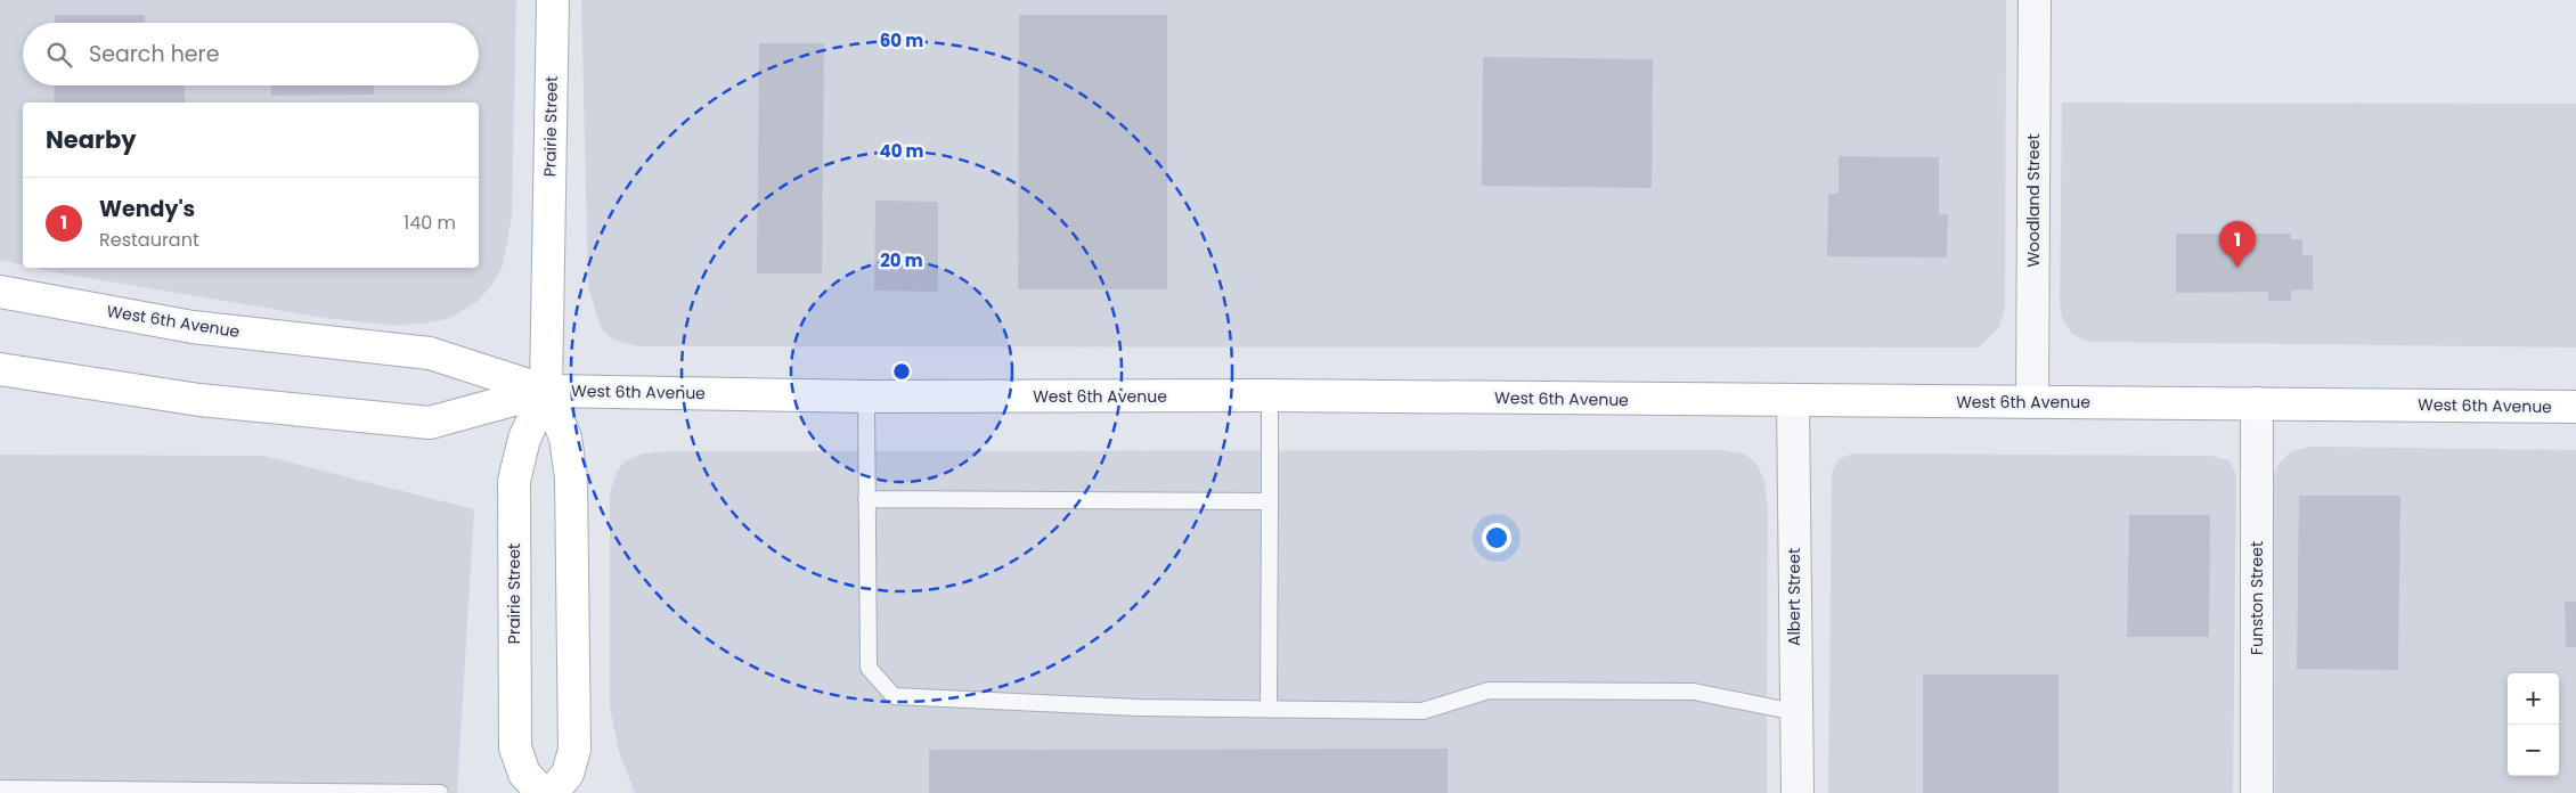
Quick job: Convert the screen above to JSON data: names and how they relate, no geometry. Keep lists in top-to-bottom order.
{
  "streets": {
    "main road": ["Prairie Street", "West 6th Avenue"],
    "street": ["Woodland Street", "Albert Street", "Funston Street"]
  },
  "crossings": [
    ["Prairie Street", "West 6th Avenue"],
    ["Woodland Street", "West 6th Avenue"],
    ["West 6th Avenue", "Albert Street"],
    ["West 6th Avenue", "Funston Street"]
  ],
  "page": {
    "search": "Search here",
    "heading": "Nearby",
    "list": [
      {
        "mark": "1",
        "name": "Wendy's",
        "note": "Restaurant",
        "value": "140 m"
      }
    ],
    "pins": "1",
    "map_buttons": ["+", "−"]
  },
  "rings": ["60 m", "40 m", "20 m"]
}
